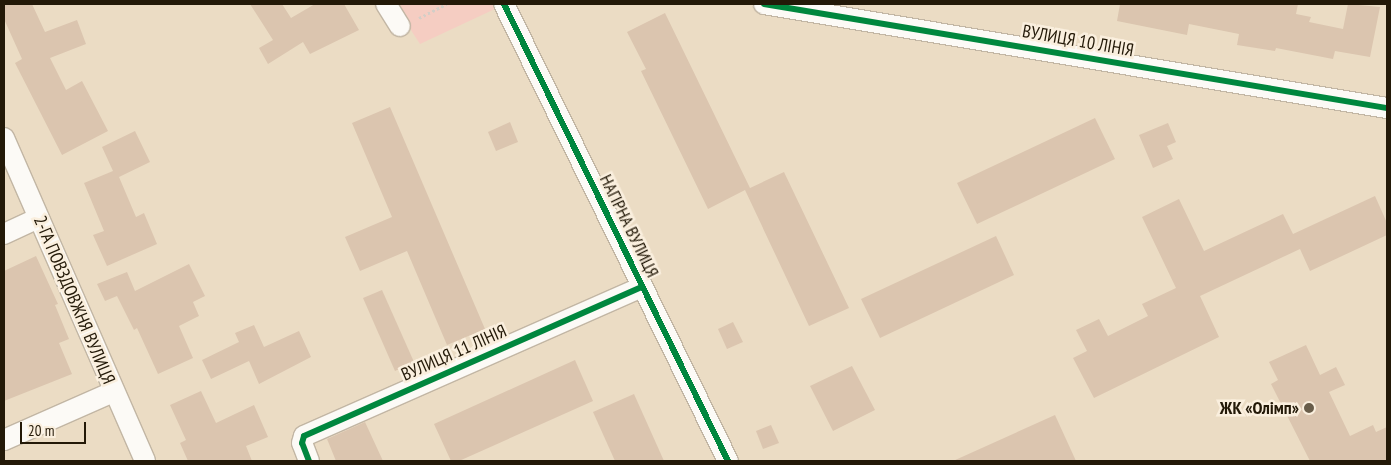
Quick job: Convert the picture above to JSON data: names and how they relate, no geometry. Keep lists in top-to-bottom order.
{
  "streets": {
    "street": [
      "ВУЛИЦЯ 10 ЛІНІЯ",
      "НАГІРНА ВУЛИЦЯ",
      "2-ГА ПОВЗДОВЖНЯ ВУЛИЦЯ",
      "ВУЛИЦЯ 11 ЛІНІЯ"
    ]
  },
  "crossings": [
    ["НАГІРНА ВУЛИЦЯ", "ВУЛИЦЯ 11 ЛІНІЯ"]
  ],
  "places": ["ЖК «Олімп»"],
  "scale_bar": "20 m"
}
